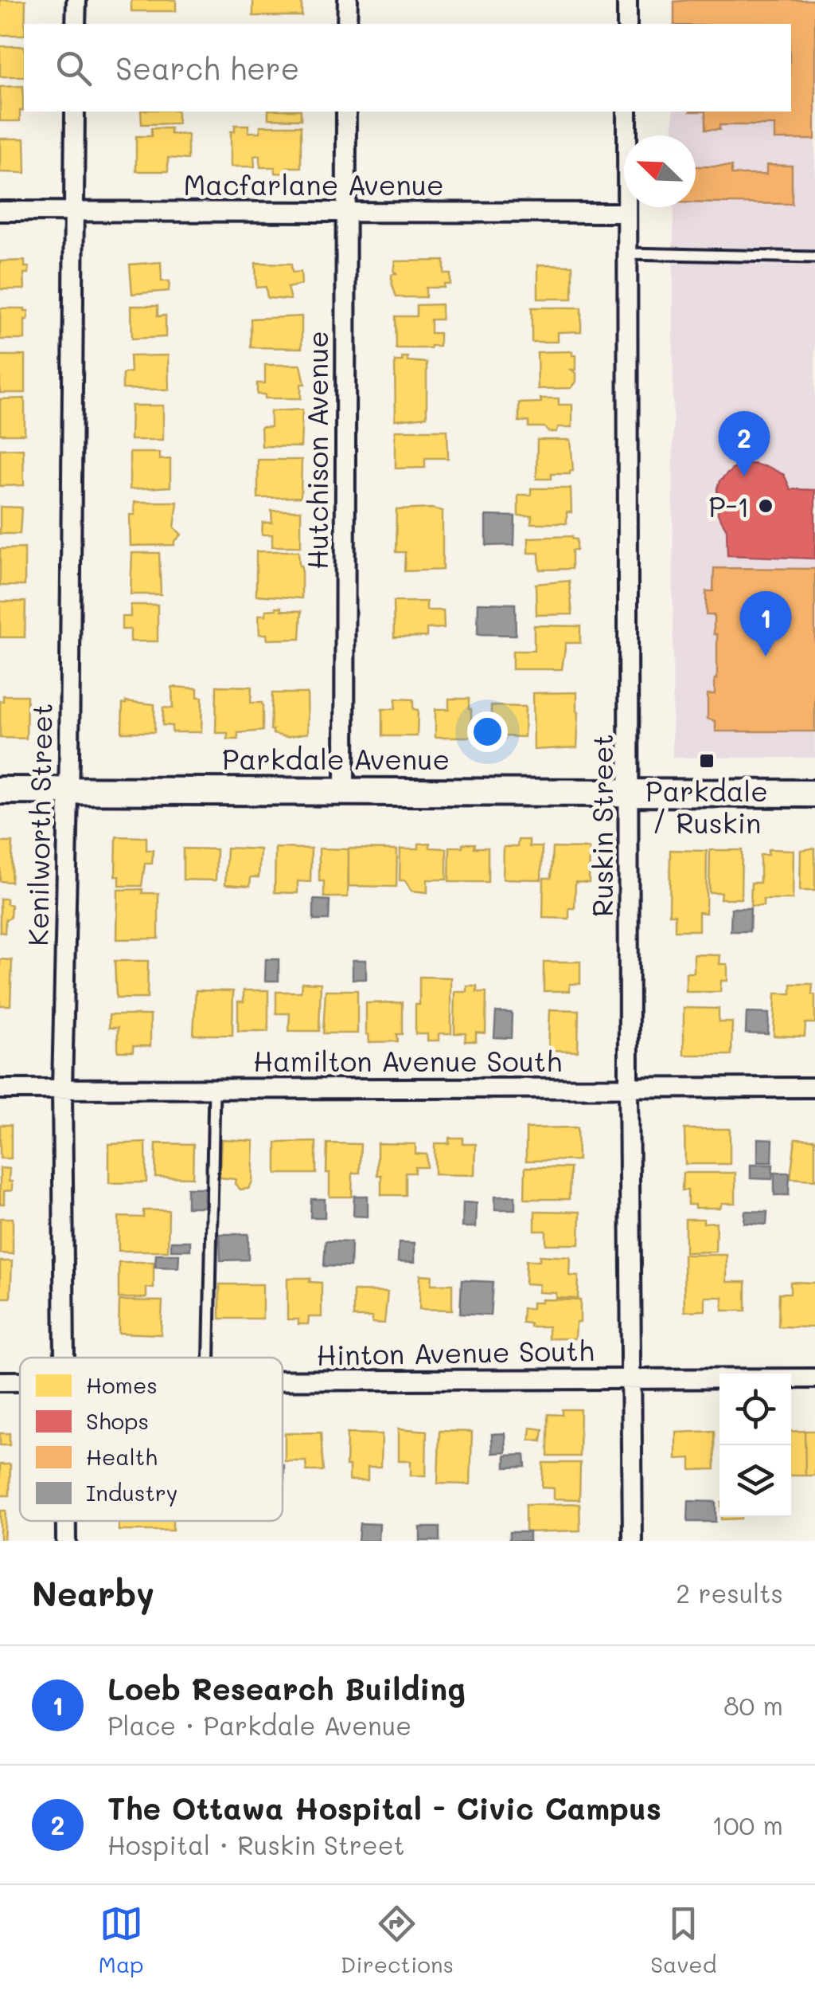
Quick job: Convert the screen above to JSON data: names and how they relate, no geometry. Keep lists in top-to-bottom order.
{
  "streets": {
    "main road": ["Parkdale Avenue"],
    "street": [
      "Macfarlane Avenue",
      "Hutchison Avenue",
      "Kenilworth Street",
      "Ruskin Street",
      "Hamilton Avenue South",
      "Hinton Avenue South"
    ]
  },
  "crossings": [
    ["Macfarlane Avenue", "Hutchison Avenue"],
    ["Macfarlane Avenue", "Kenilworth Street"],
    ["Macfarlane Avenue", "Ruskin Street"],
    ["Hutchison Avenue", "Parkdale Avenue"],
    ["Parkdale Avenue", "Kenilworth Street"],
    ["Parkdale Avenue", "Ruskin Street"],
    ["Kenilworth Street", "Hamilton Avenue South"],
    ["Ruskin Street", "Hamilton Avenue South"],
    ["Ruskin Street", "Hinton Avenue South"]
  ],
  "places": {
    "other": ["P-1"],
    "transit": ["Parkdale / Ruskin"]
  },
  "legend": [
    "Homes",
    "Shops",
    "Health",
    "Industry"
  ],
  "north": "top left",
  "page": {
    "search": "Search here",
    "pins": ["2", "1"],
    "heading": ["Nearby", "2 results"],
    "list": [
      {
        "mark": "1",
        "name": "Loeb Research Building",
        "note": "Place · Parkdale Avenue",
        "value": "80 m"
      },
      {
        "mark": "2",
        "name": "The Ottawa Hospital - Civic Campus",
        "note": "Hospital · Ruskin Street",
        "value": "100 m"
      }
    ],
    "nav": ["Map", "Directions", "Saved"]
  }
}
